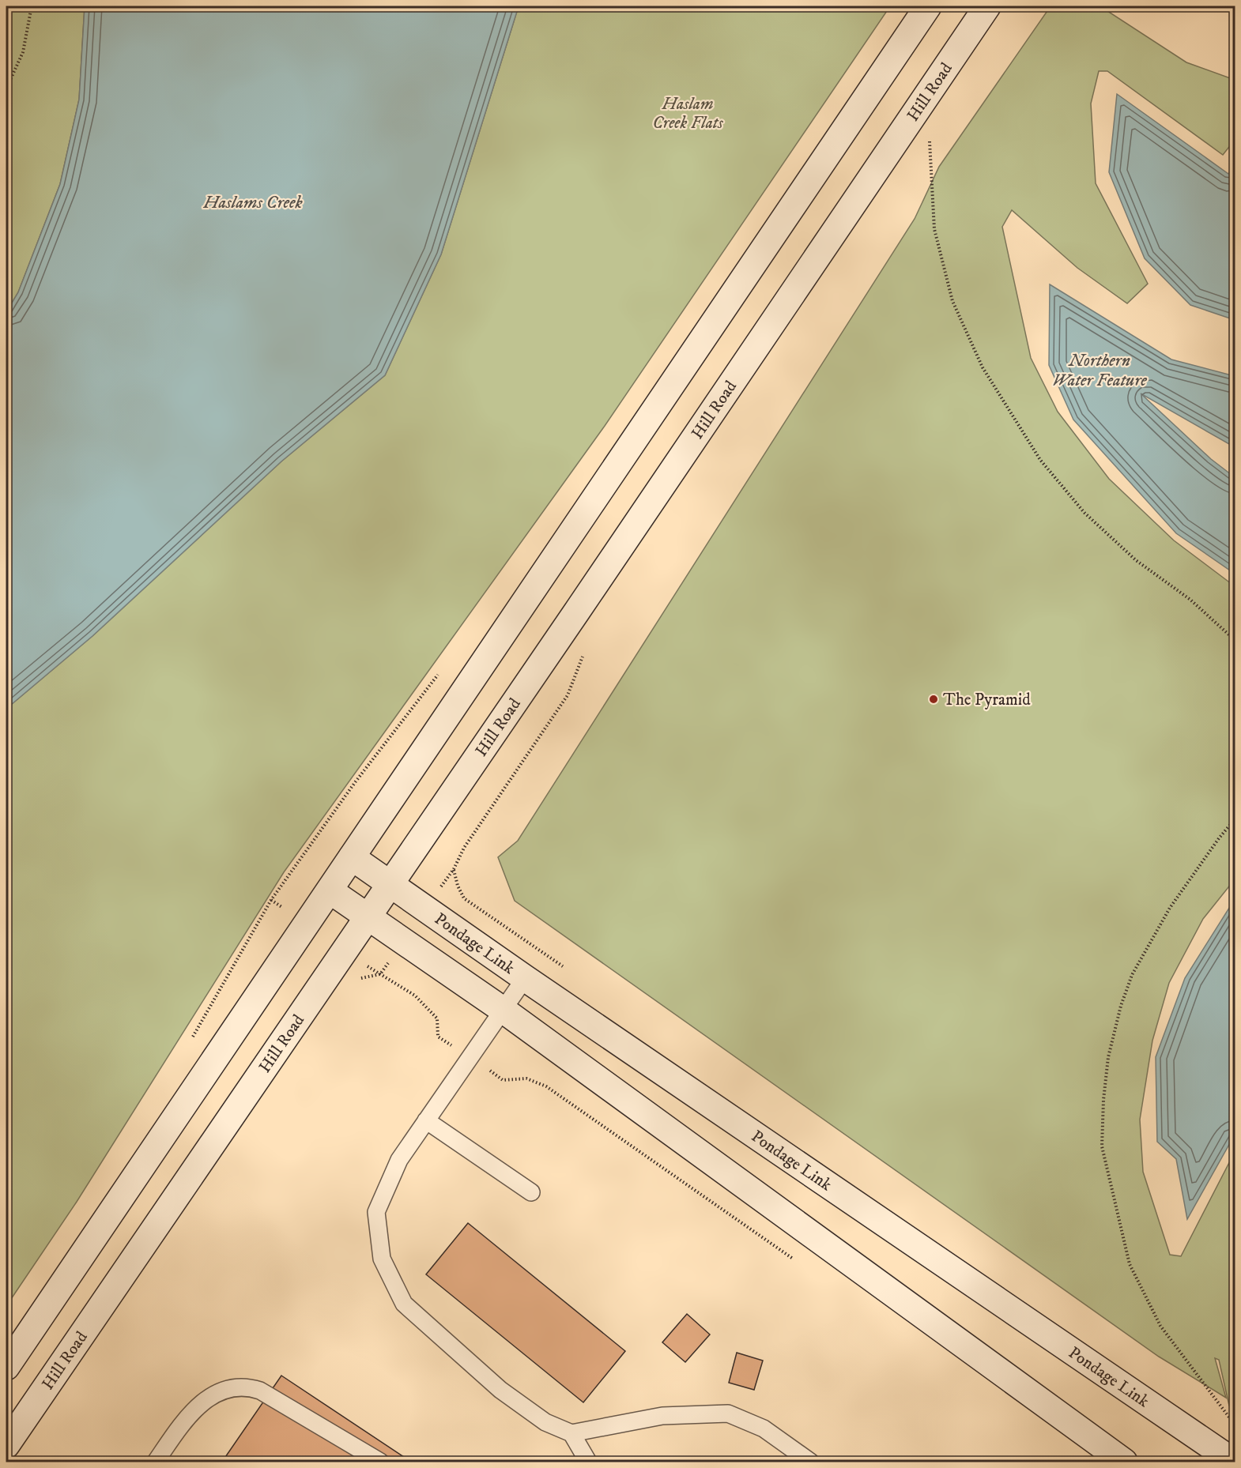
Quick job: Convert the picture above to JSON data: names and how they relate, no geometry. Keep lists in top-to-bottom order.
{
  "streets": {
    "main road": ["Hill Road", "Pondage Link"]
  },
  "crossings": [
    ["Hill Road", "Pondage Link"]
  ],
  "water": ["Haslams Creek", "Northern Water Feature"],
  "parks": ["Haslam Creek Flats"],
  "places": ["The Pyramid"]
}
